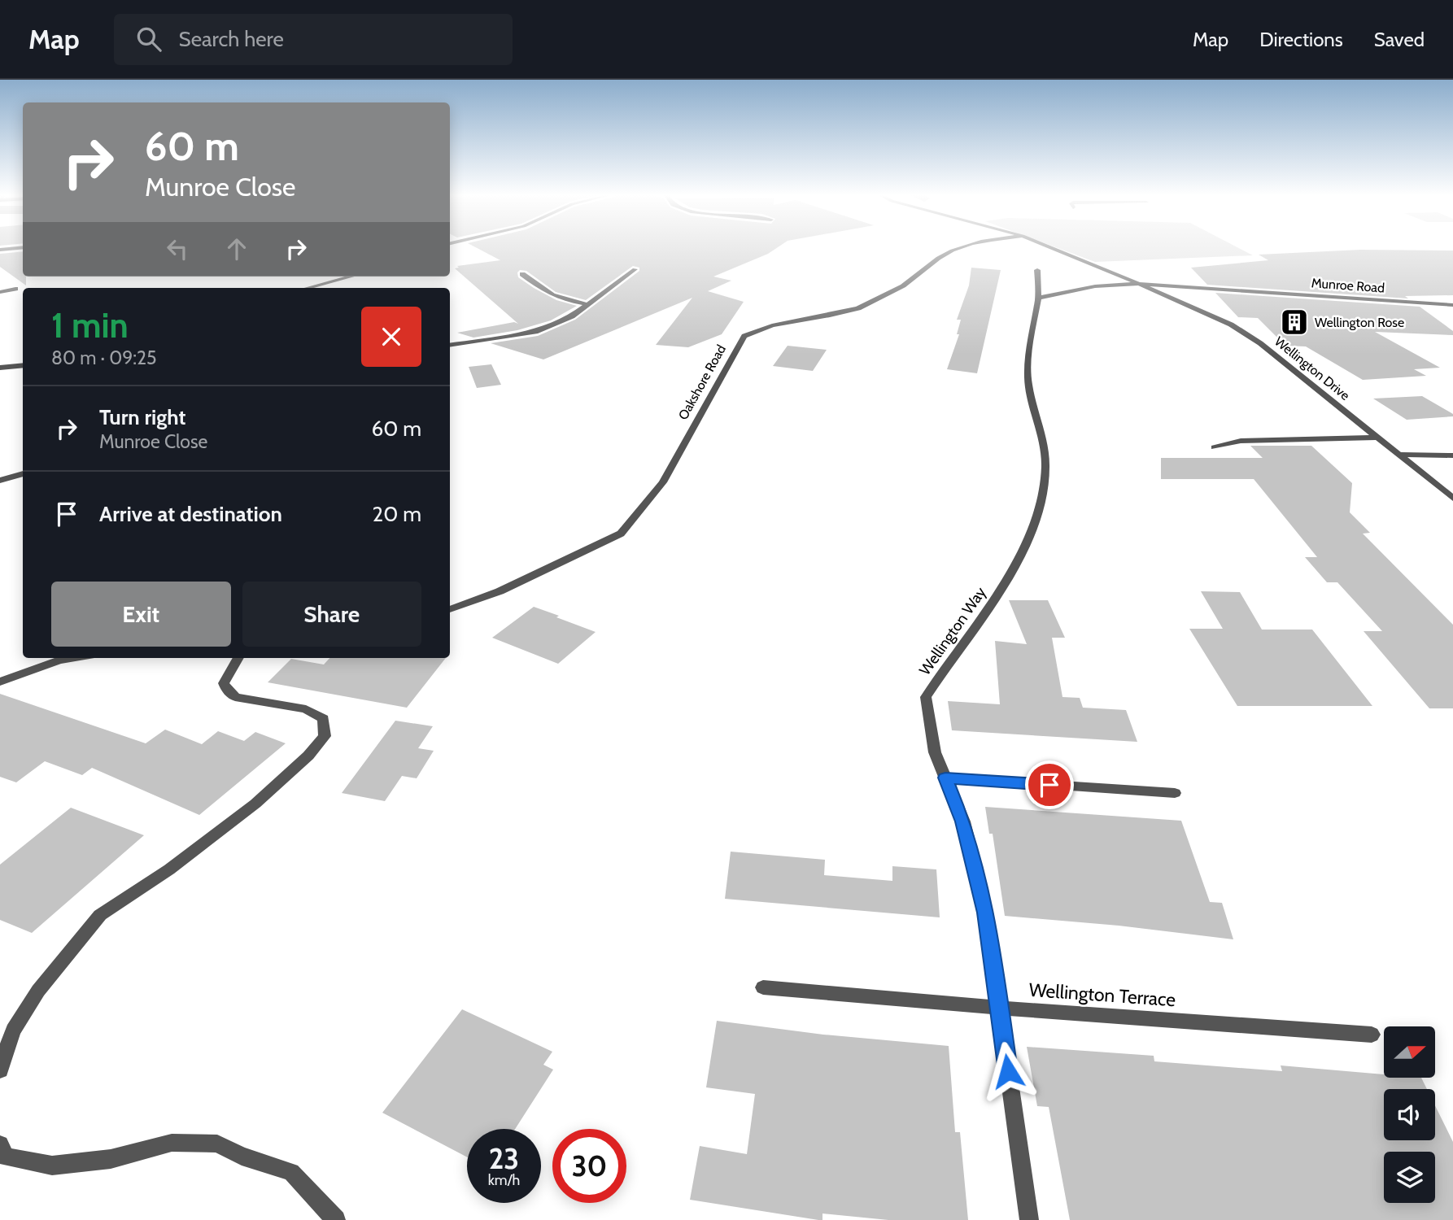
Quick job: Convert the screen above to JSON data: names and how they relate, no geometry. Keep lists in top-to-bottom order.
{
  "streets": {
    "street": [
      "Munroe Road",
      "Wellington Drive",
      "Oakshore Road",
      "Wellington Way",
      "Wellington Terrace"
    ]
  },
  "crossings": [
    ["Munroe Road", "Wellington Drive"],
    ["Wellington Way", "Wellington Terrace"]
  ],
  "places": {
    "building": ["Wellington Rose"]
  },
  "north": "right",
  "page": {
    "header": "Map",
    "search": "Search here",
    "nav": ["Map", "Directions", "Saved"],
    "turn": ["60 m", "Munroe Close"],
    "heading": ["1 min", "80 m · 09:25"],
    "list": [
      {
        "name": "Turn right",
        "note": "Munroe Close",
        "value": "60 m"
      },
      {
        "name": "Arrive at destination",
        "value": "20 m"
      }
    ],
    "buttons": ["Exit", "Share"],
    "speed": "23 km/h",
    "limit": "30"
  }
}
